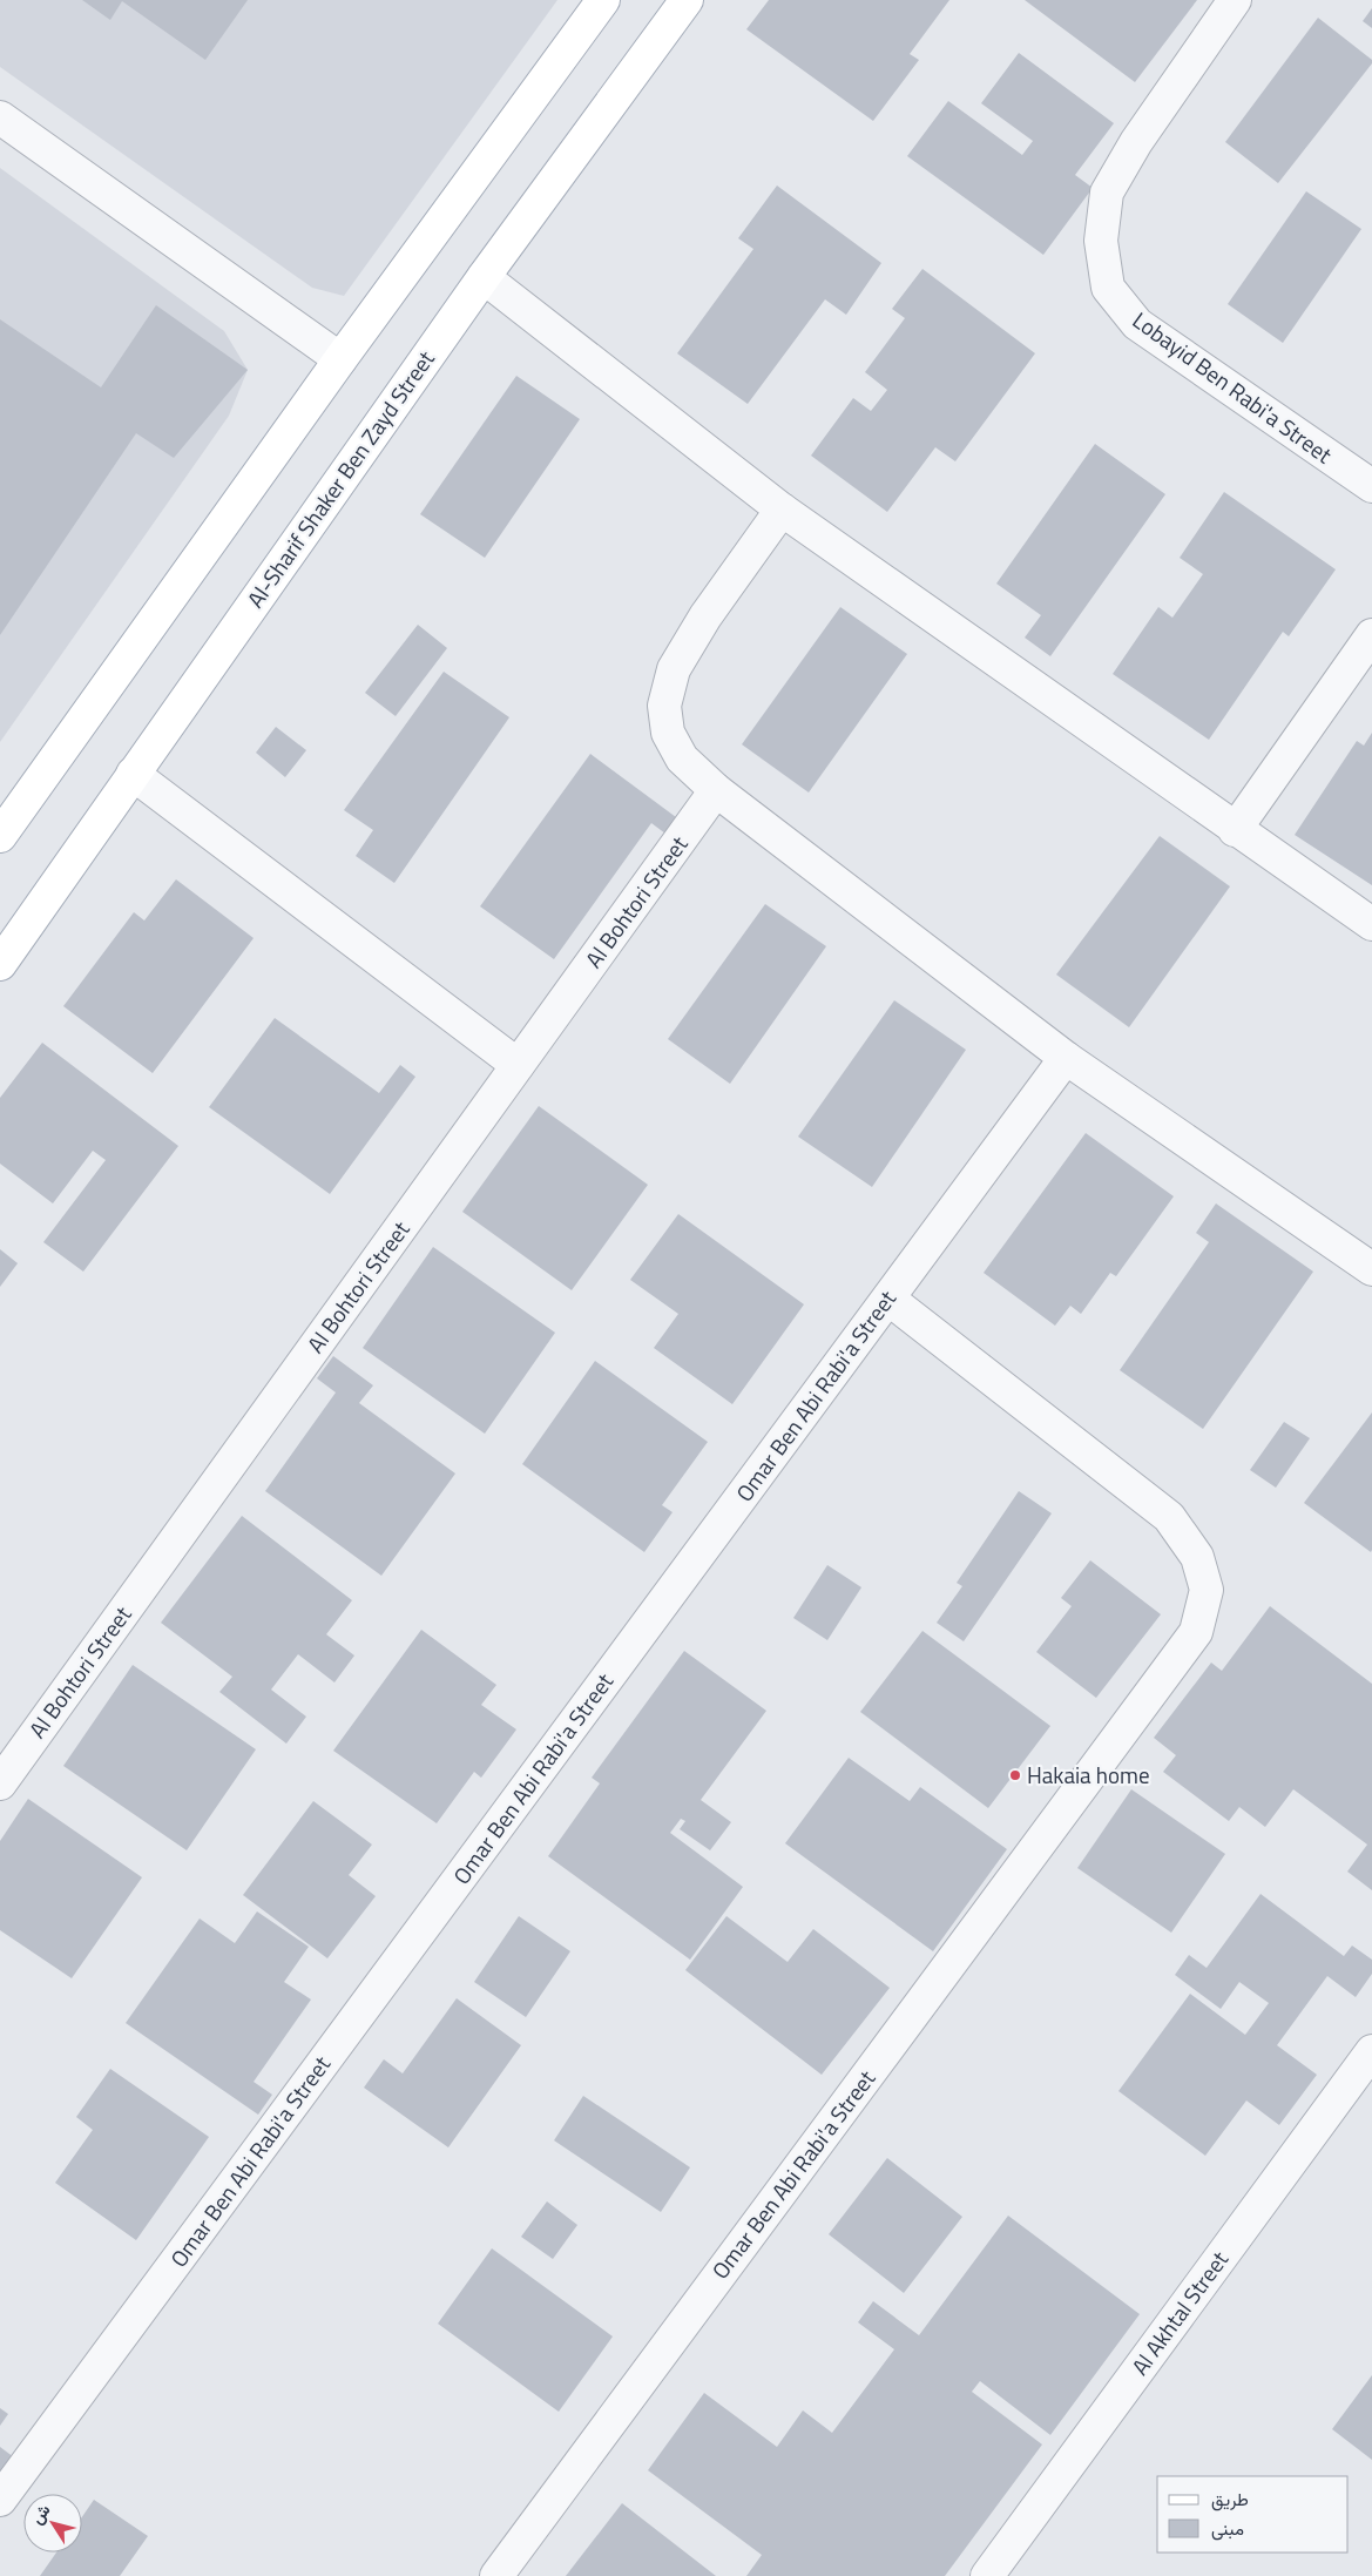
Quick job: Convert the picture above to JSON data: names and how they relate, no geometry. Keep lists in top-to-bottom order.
{
  "streets": {
    "main road": ["Al-Sharif Shaker Ben Zayd Street"],
    "street": [
      "Lobayid Ben Rabi'a Street",
      "Al Bohtori Street",
      "Omar Ben Abi Rabi'a Street",
      "Al Akhtal Street"
    ]
  },
  "places": ["Hakaia home"],
  "legend": ["طريق", "مبنى"],
  "north": "top left"
}
